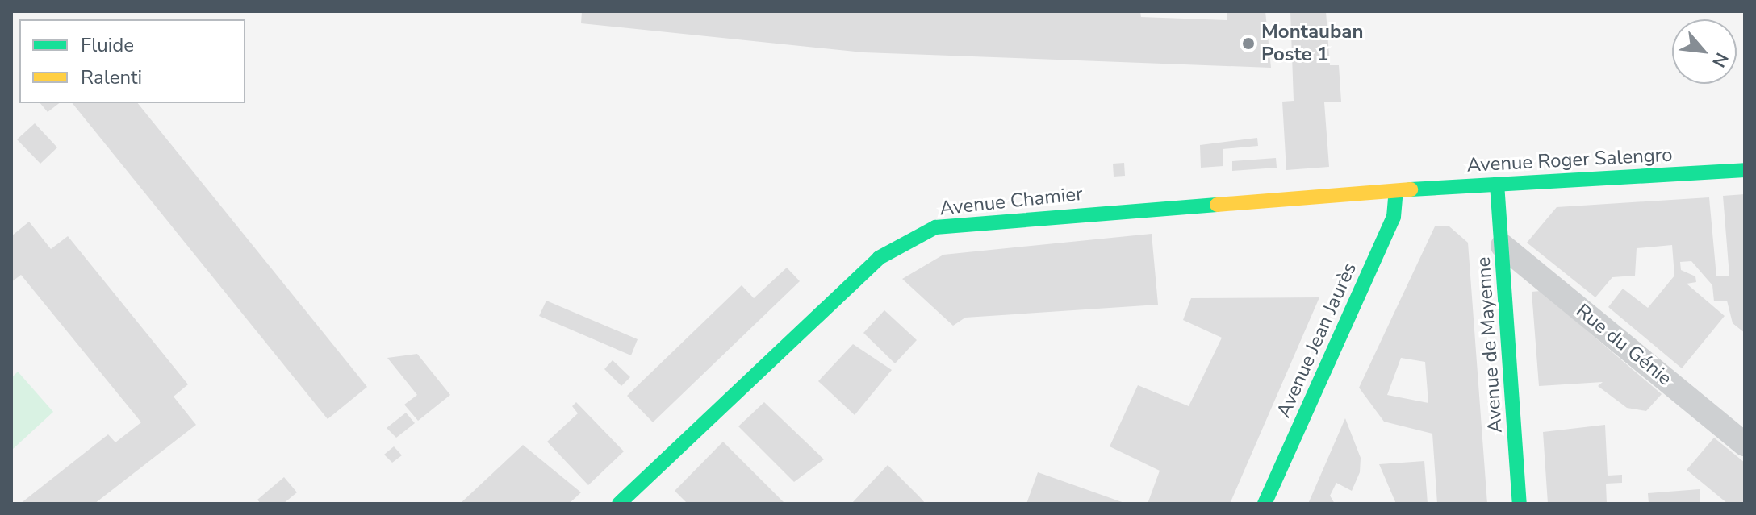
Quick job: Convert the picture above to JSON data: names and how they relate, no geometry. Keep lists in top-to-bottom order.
{
  "streets": {
    "main road": [
      "Avenue Roger Salengro",
      "Avenue Chamier",
      "Avenue Jean Jaurès",
      "Avenue de Mayenne"
    ],
    "street": ["Rue du Génie"]
  },
  "crossings": [
    ["Avenue Roger Salengro", "Avenue Chamier"],
    ["Avenue Roger Salengro", "Avenue Jean Jaurès"],
    ["Avenue Roger Salengro", "Avenue de Mayenne"],
    ["Avenue Chamier", "Avenue Jean Jaurès"],
    ["Avenue de Mayenne", "Rue du Génie"]
  ],
  "places": ["Montauban Poste 1"],
  "legend": ["Fluide", "Ralenti"],
  "north": "bottom right"
}
